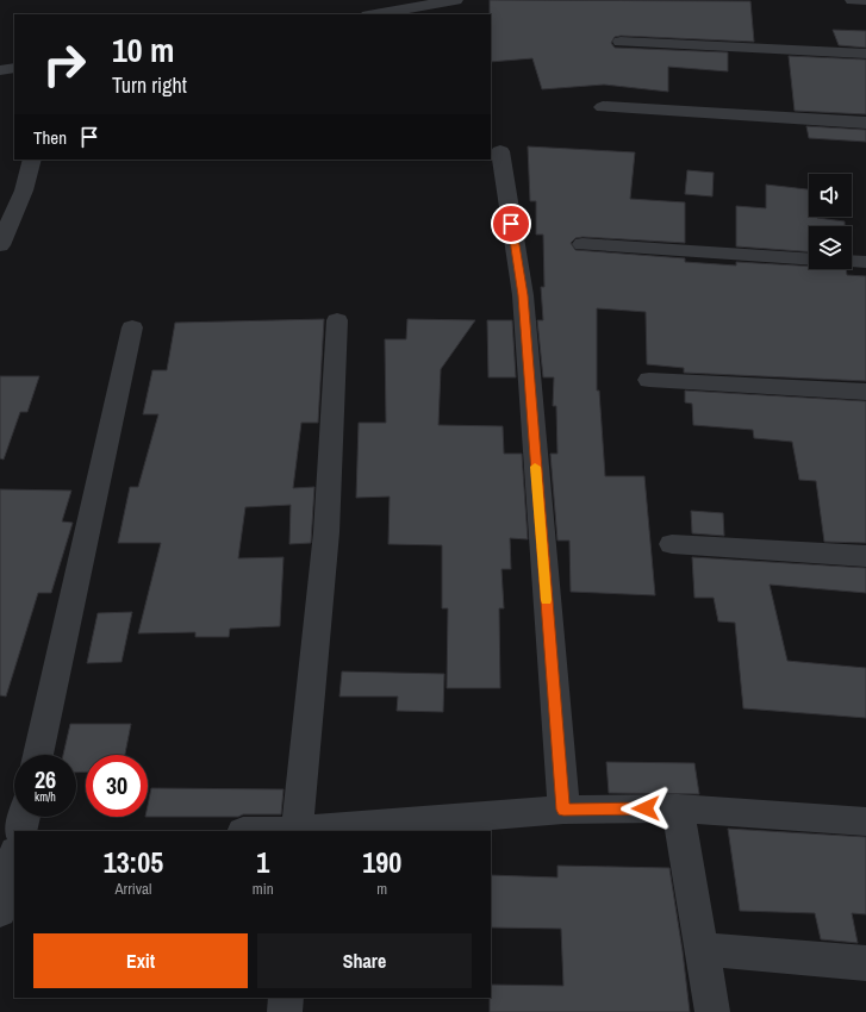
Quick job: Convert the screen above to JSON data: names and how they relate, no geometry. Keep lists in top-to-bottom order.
{
  "page": {
    "turn": ["10 m", "Turn right"],
    "then": "Then",
    "speed": "26 km/h",
    "limit": "30",
    "eta": [
      "13:05",
      "Arrival",
      "1",
      "min",
      "190",
      "m"
    ],
    "buttons": ["Exit", "Share"]
  }
}
